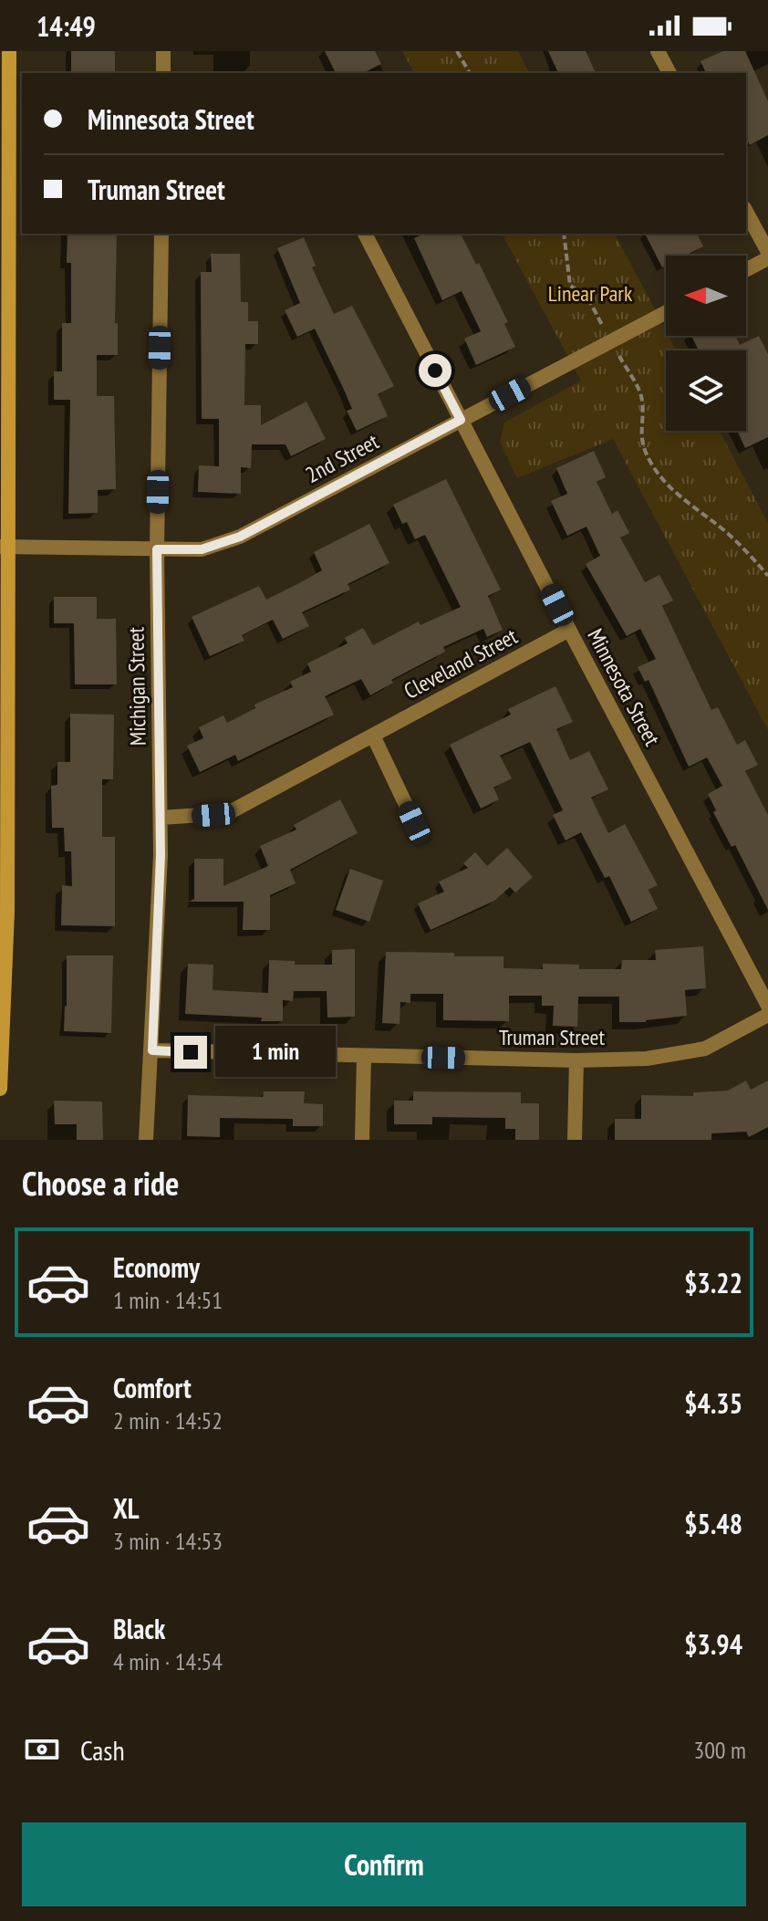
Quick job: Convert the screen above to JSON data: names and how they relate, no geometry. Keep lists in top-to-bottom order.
{
  "streets": {
    "street": [
      "2nd Street",
      "Cleveland Street",
      "Michigan Street",
      "Minnesota Street",
      "Truman Street"
    ]
  },
  "crossings": [
    ["2nd Street", "Michigan Street"],
    ["2nd Street", "Minnesota Street"],
    ["Cleveland Street", "Michigan Street"],
    ["Cleveland Street", "Minnesota Street"],
    ["Michigan Street", "Truman Street"]
  ],
  "parks": ["Linear Park"],
  "north": "left",
  "page": {
    "status": "14:49",
    "banner": ["Minnesota Street", "Truman Street"],
    "bubble": "1 min",
    "heading": "Choose a ride",
    "list": [
      {
        "name": "Economy",
        "note": "1 min · 14:51",
        "value": "$3.22"
      },
      {
        "name": "Comfort",
        "note": "2 min · 14:52",
        "value": "$4.35"
      },
      {
        "name": "XL",
        "note": "3 min · 14:53",
        "value": "$5.48"
      },
      {
        "name": "Black",
        "note": "4 min · 14:54",
        "value": "$3.94"
      }
    ],
    "pay": ["Cash", "300 m"],
    "buttons": "Confirm"
  }
}
